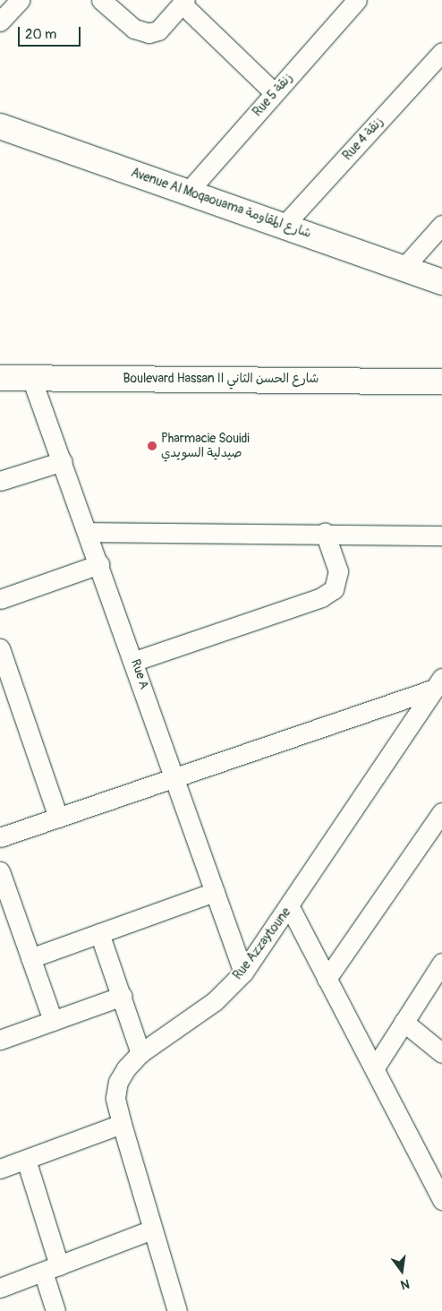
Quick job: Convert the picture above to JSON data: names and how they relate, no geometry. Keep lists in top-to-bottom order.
{
  "streets": {
    "street": [
      "Rue 5 زنقة",
      "Rue 4 زنقة",
      "Avenue Al Moqaouama شارع المقاومة",
      "Boulevard Hassan II شارع الحسن الثاني",
      "Rue A",
      "Rue Azzaytoune"
    ]
  },
  "crossings": [
    ["Rue 5 زنقة", "Avenue Al Moqaouama شارع المقاومة"],
    ["Rue 4 زنقة", "Avenue Al Moqaouama شارع المقاومة"],
    ["Boulevard Hassan II شارع الحسن الثاني", "Rue A"],
    ["Rue A", "Rue Azzaytoune"]
  ],
  "places": ["Pharmacie Souidi صيدلية السويدي"],
  "scale_bar": "20 m",
  "north": "bottom"
}
